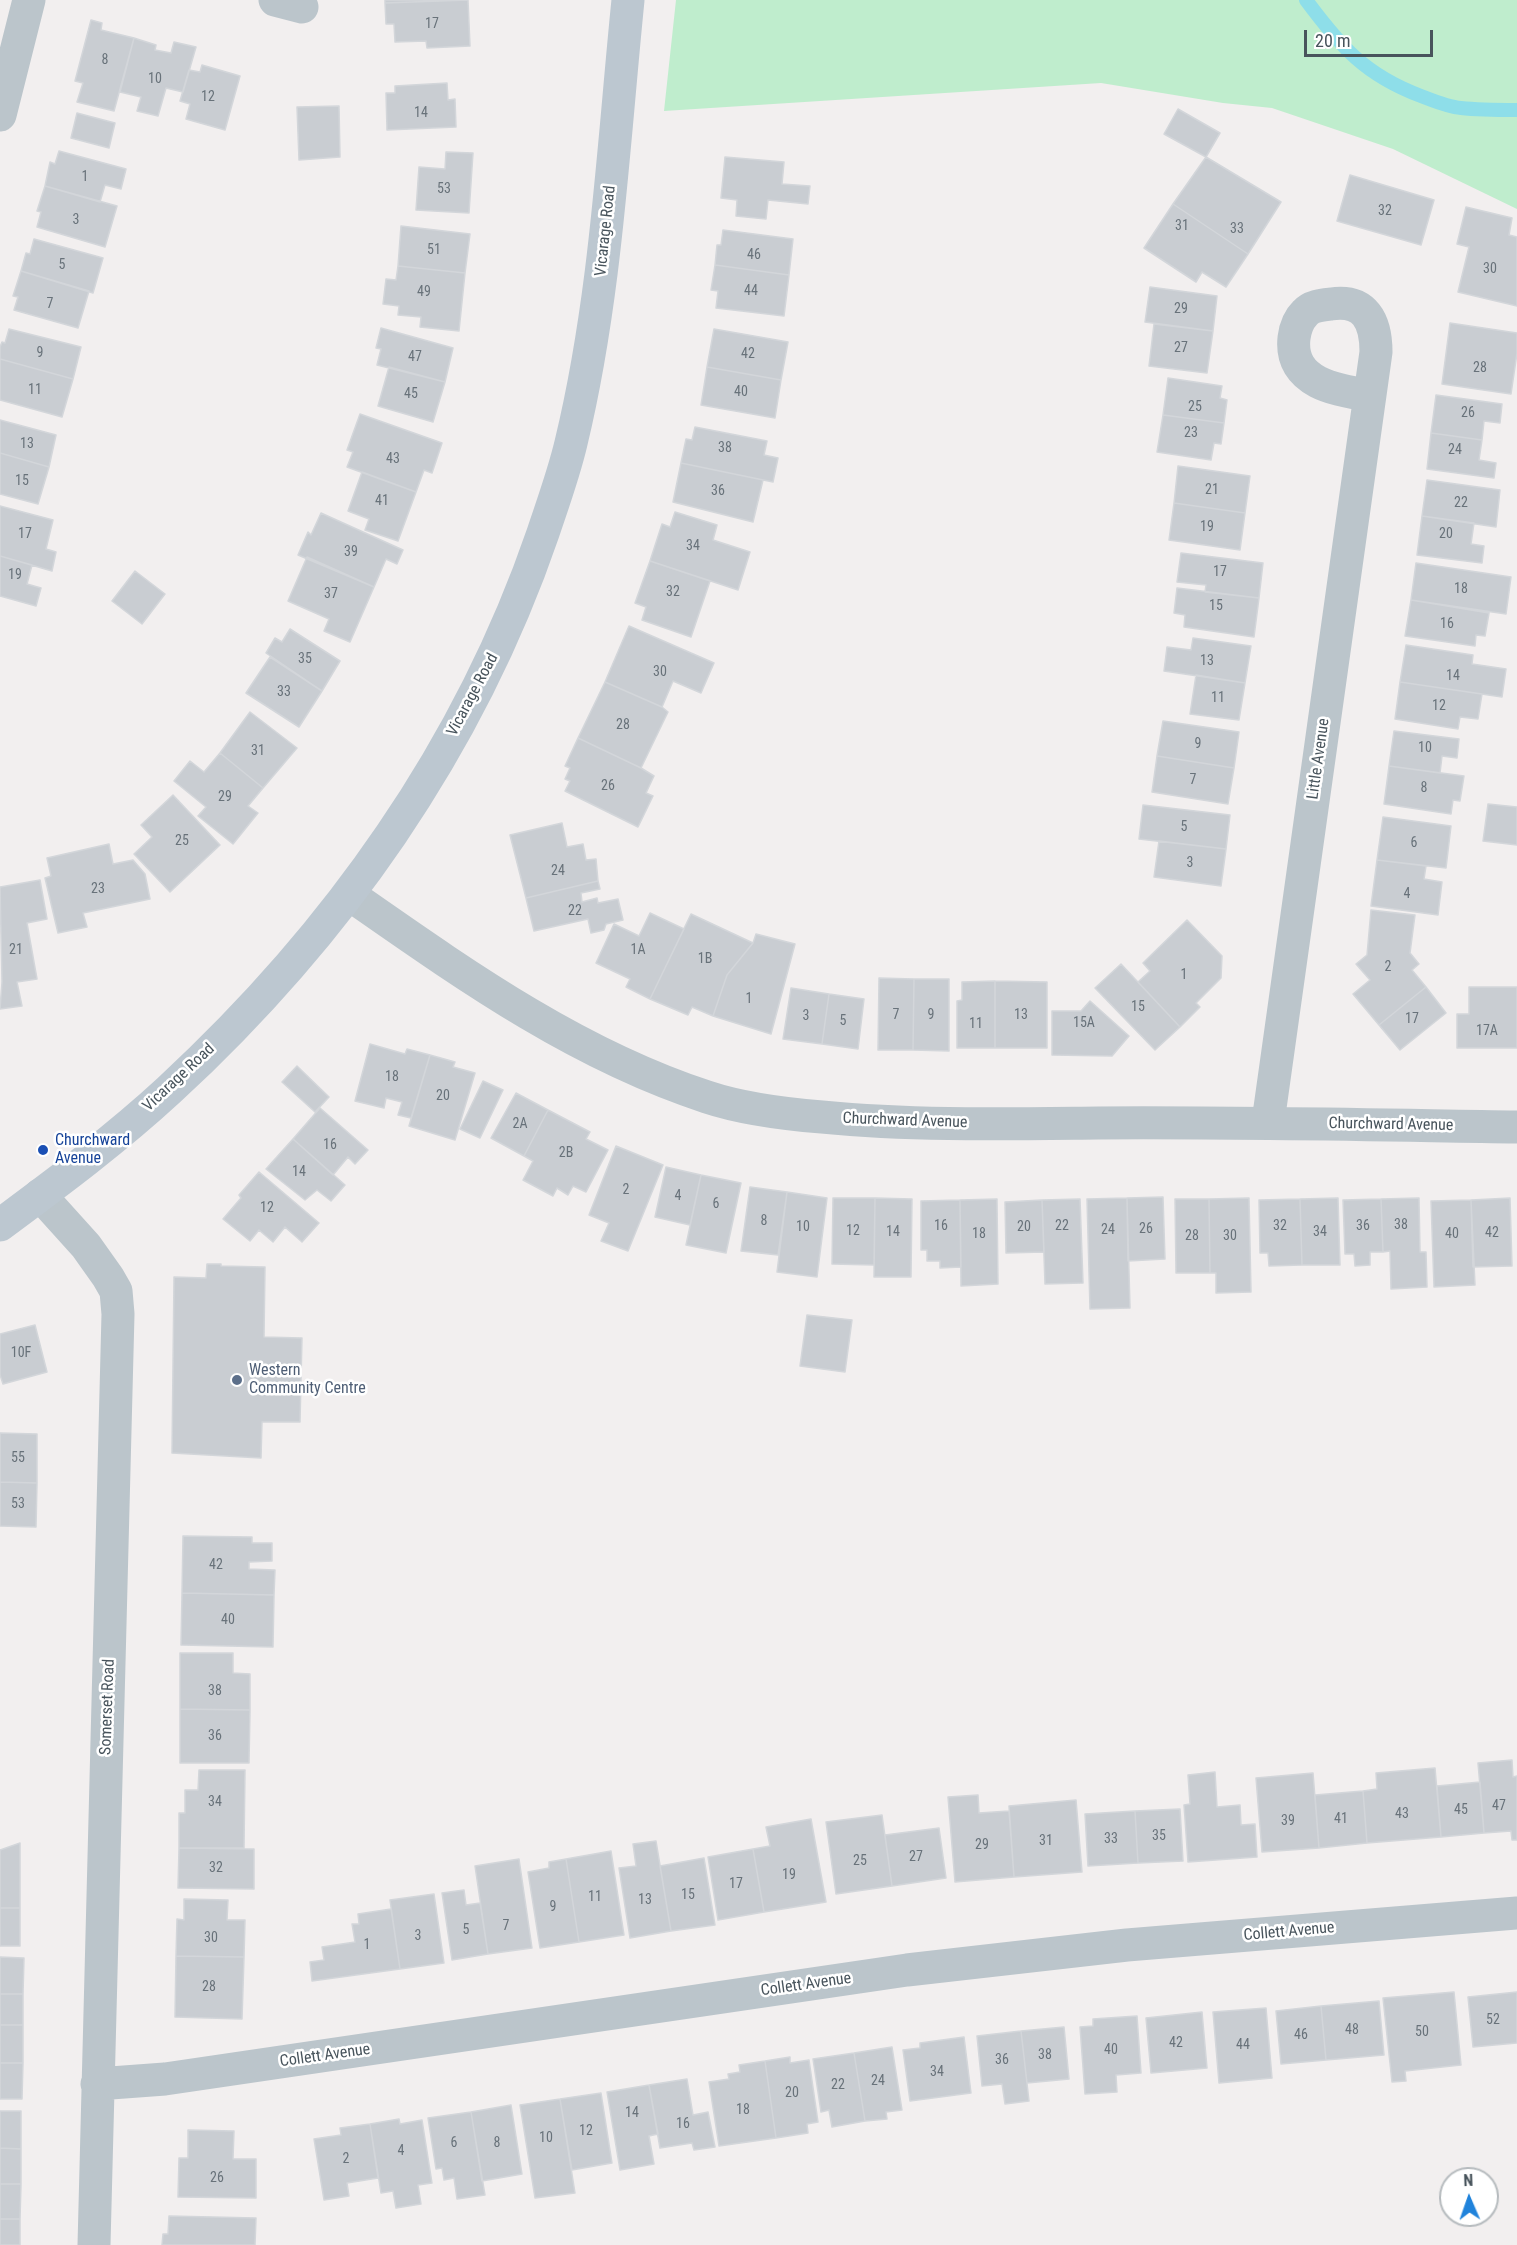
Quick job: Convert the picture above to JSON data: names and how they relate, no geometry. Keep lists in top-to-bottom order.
{
  "streets": {
    "main road": ["Vicarage Road"],
    "street": [
      "Little Avenue",
      "Churchward Avenue",
      "Somerset Road",
      "Collett Avenue"
    ]
  },
  "crossings": [
    ["Vicarage Road", "Churchward Avenue"],
    ["Vicarage Road", "Somerset Road"],
    ["Little Avenue", "Churchward Avenue"],
    ["Somerset Road", "Collett Avenue"]
  ],
  "places": ["Churchward Avenue", "Western Community Centre"],
  "house_numbers": [
    "17",
    "8",
    "10",
    "12",
    "14",
    "1",
    "53",
    "32",
    "3",
    "31",
    "33",
    "51",
    "46",
    "5",
    "30",
    "44",
    "49",
    "7",
    "29",
    "27",
    "9",
    "42",
    "47",
    "28",
    "11",
    "40",
    "45",
    "25",
    "26",
    "23",
    "13",
    "38",
    "24",
    "43",
    "15",
    "21",
    "36",
    "41",
    "22",
    "19",
    "17",
    "20",
    "34",
    "39",
    "17",
    "19",
    "18",
    "32",
    "37",
    "15",
    "16",
    "35",
    "13",
    "30",
    "14",
    "33",
    "11",
    "12",
    "28",
    "9",
    "10",
    "31",
    "7",
    "26",
    "8",
    "29",
    "5",
    "25",
    "6",
    "3",
    "24",
    "23",
    "4",
    "22",
    "21",
    "1A",
    "1B",
    "2",
    "1",
    "1",
    "15",
    "7",
    "9",
    "13",
    "3",
    "17",
    "5",
    "15A",
    "11",
    "17A",
    "18",
    "20",
    "2A",
    "16",
    "2B",
    "14",
    "2",
    "4",
    "6",
    "12",
    "8",
    "38",
    "16",
    "22",
    "32",
    "36",
    "10",
    "20",
    "26",
    "24",
    "12",
    "14",
    "34",
    "42",
    "18",
    "40",
    "28",
    "30",
    "10F",
    "55",
    "53",
    "42",
    "40",
    "38",
    "36",
    "34",
    "47",
    "45",
    "43",
    "41",
    "39",
    "35",
    "33",
    "31",
    "29",
    "27",
    "25",
    "32",
    "19",
    "17",
    "15",
    "11",
    "13",
    "9",
    "7",
    "5",
    "3",
    "30",
    "1",
    "28",
    "52",
    "48",
    "50",
    "46",
    "42",
    "44",
    "40",
    "38",
    "36",
    "34",
    "24",
    "22",
    "20",
    "18",
    "14",
    "16",
    "12",
    "10",
    "6",
    "8",
    "4",
    "2",
    "26"
  ],
  "scale_bar": "20 m",
  "north": "top"
}
